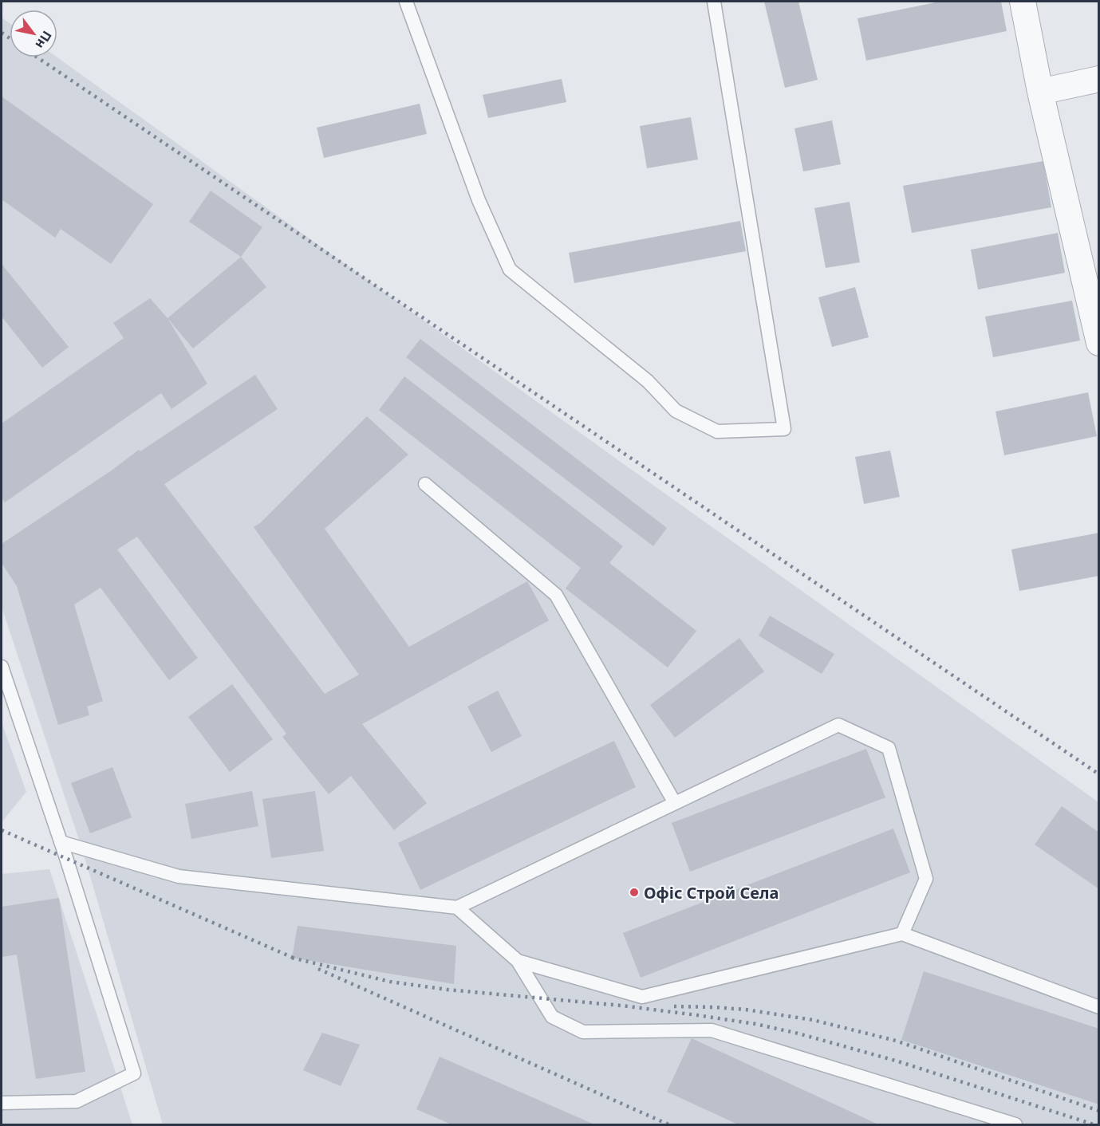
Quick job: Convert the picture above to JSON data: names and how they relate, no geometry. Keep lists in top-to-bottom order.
{
  "places": ["Офіс Строй Села"],
  "north": "bottom right"
}
